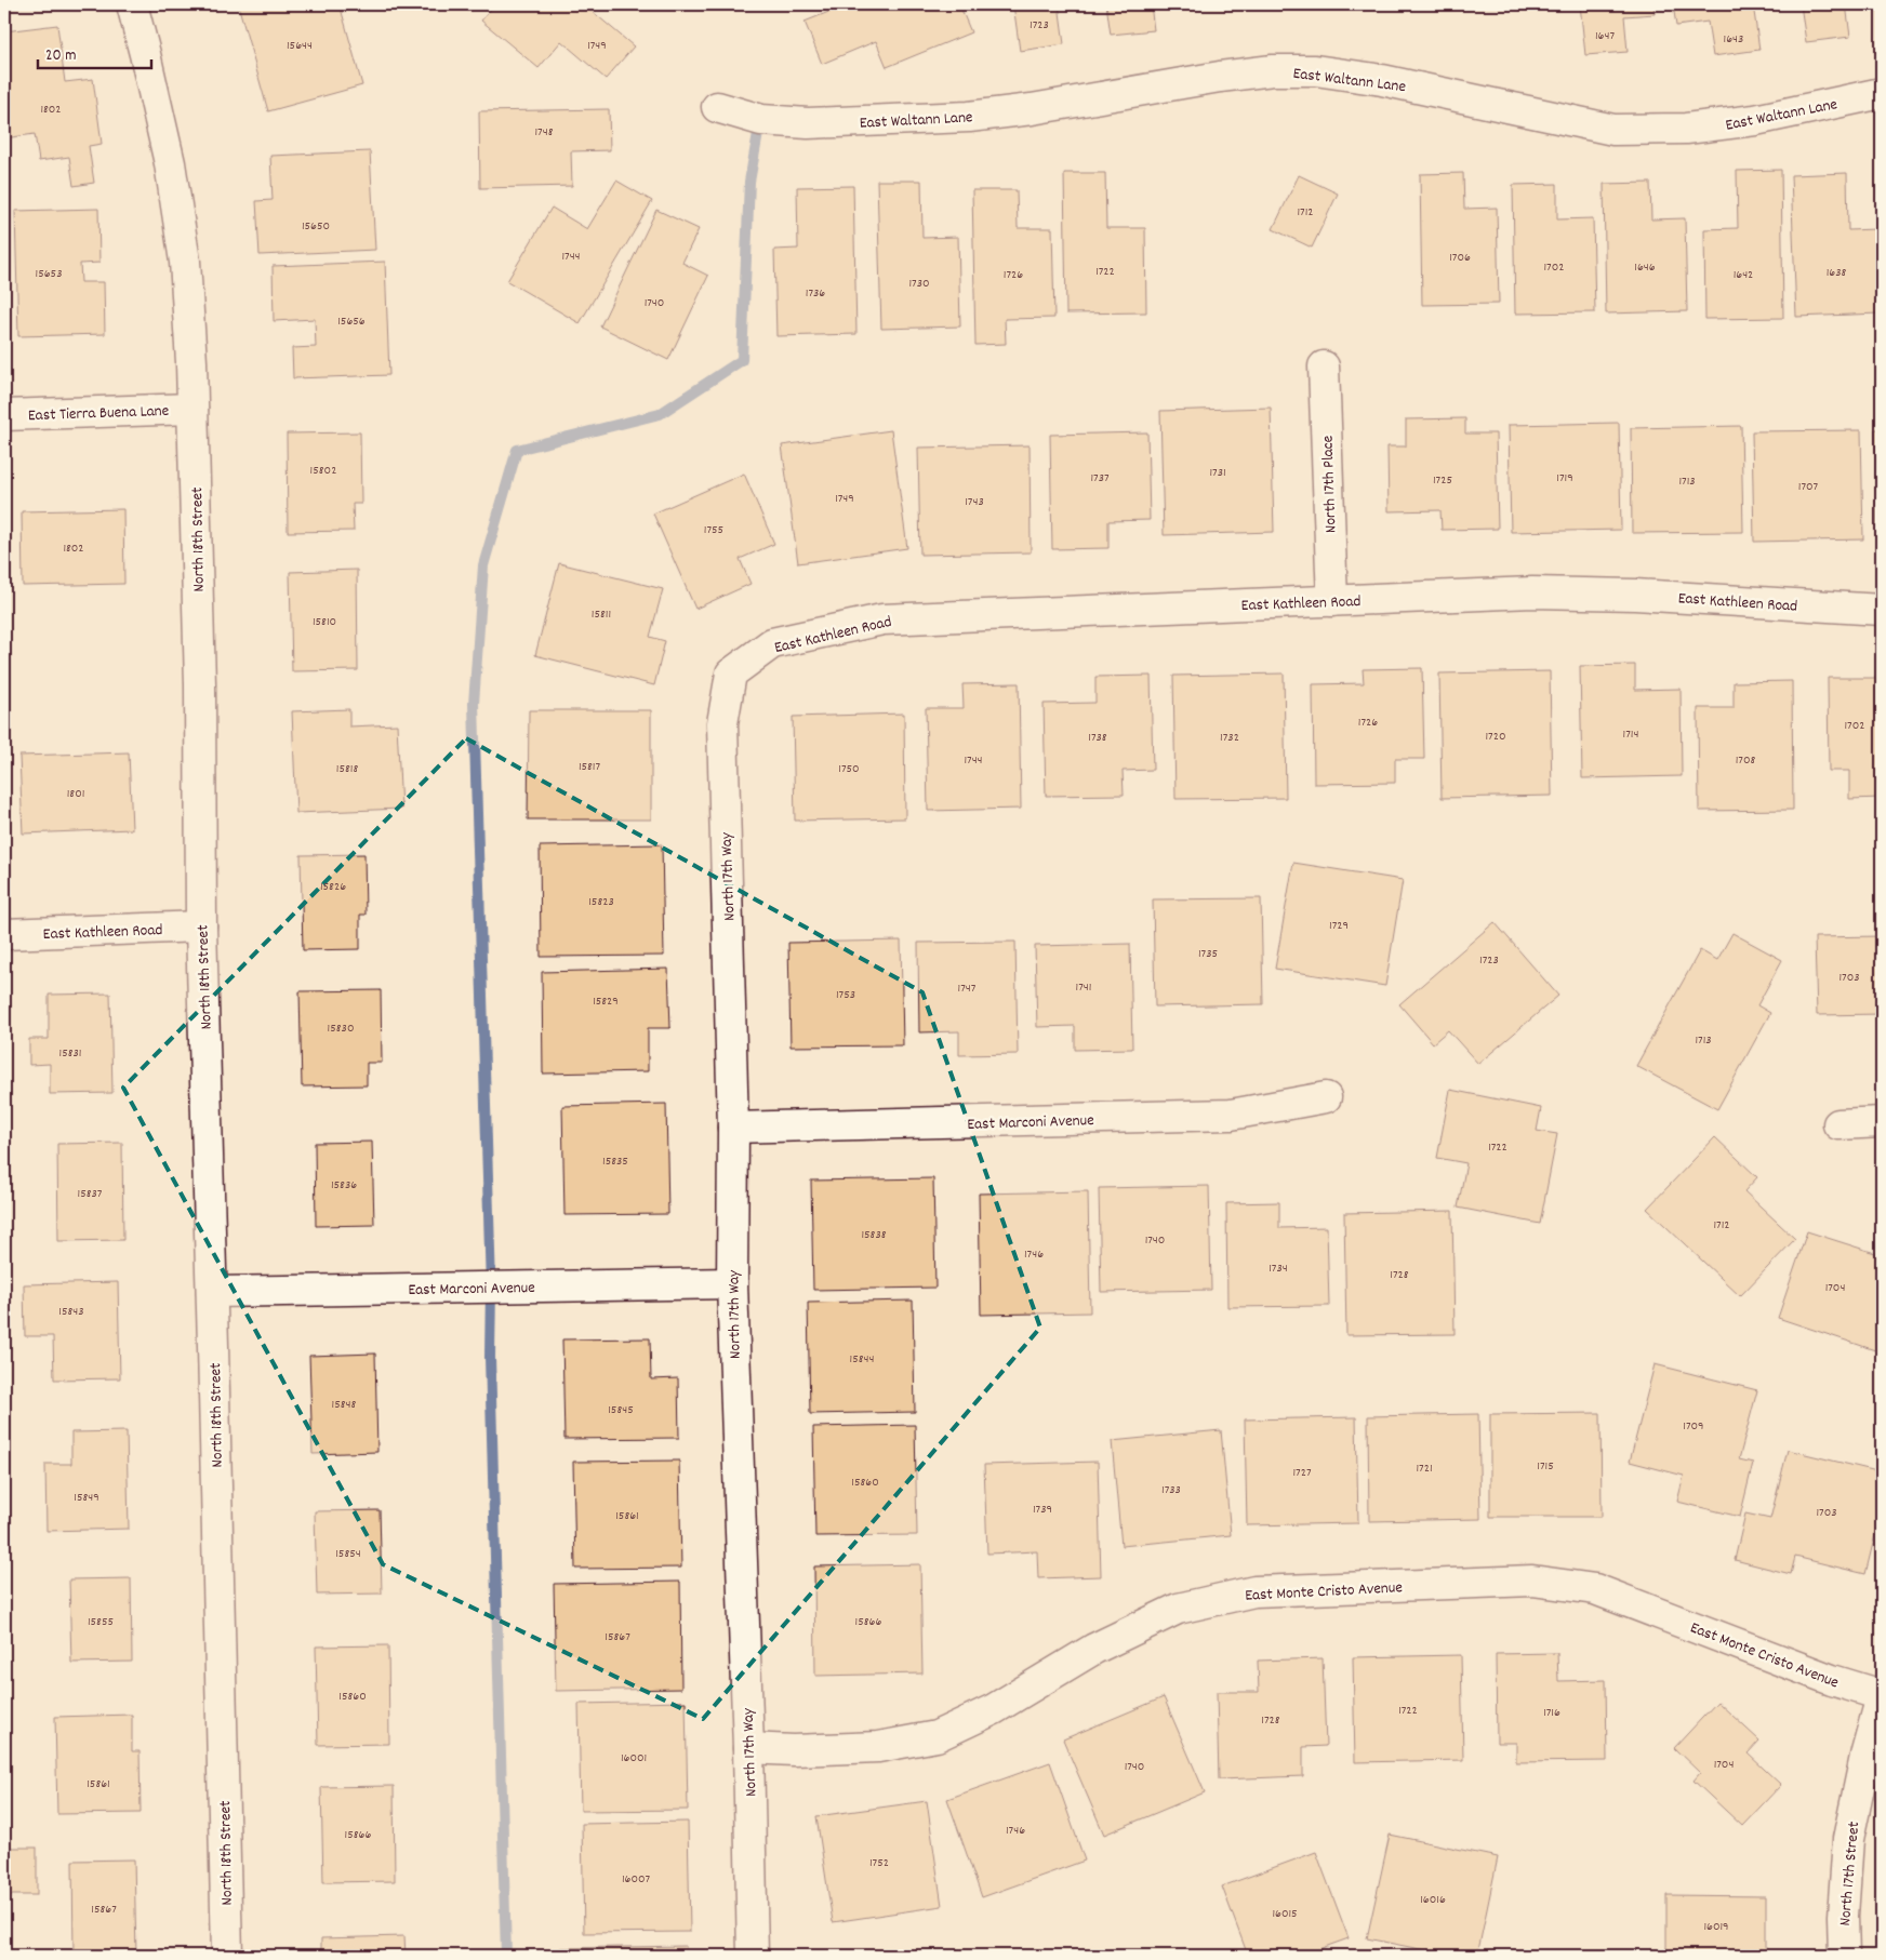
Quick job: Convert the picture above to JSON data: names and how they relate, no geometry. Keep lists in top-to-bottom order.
{
  "streets": {
    "street": [
      "East Waltann Lane",
      "East Tierra Buena Lane",
      "North 17th Place",
      "North 18th Street",
      "East Kathleen Road",
      "North 17th Way",
      "East Marconi Avenue",
      "East Monte Cristo Avenue",
      "North 17th Street"
    ]
  },
  "crossings": [
    ["East Tierra Buena Lane", "North 18th Street"],
    ["North 17th Place", "East Kathleen Road"],
    ["North 18th Street", "East Kathleen Road"],
    ["North 18th Street", "East Marconi Avenue"],
    ["East Kathleen Road", "North 17th Way"],
    ["North 17th Way", "East Marconi Avenue"],
    ["North 17th Way", "East Monte Cristo Avenue"],
    ["East Monte Cristo Avenue", "North 17th Street"]
  ],
  "house_numbers": [
    "1723",
    "1647",
    "1643",
    "15644",
    "1749",
    "1802",
    "1748",
    "1712",
    "15650",
    "1744",
    "1706",
    "1702",
    "1646",
    "1722",
    "1638",
    "15653",
    "1726",
    "1642",
    "1730",
    "1736",
    "1740",
    "15656",
    "15802",
    "1731",
    "1737",
    "1719",
    "1725",
    "1713",
    "1707",
    "1749",
    "1743",
    "1755",
    "1802",
    "15811",
    "15810",
    "1726",
    "1702",
    "1714",
    "1720",
    "1738",
    "1732",
    "1744",
    "1708",
    "15817",
    "15818",
    "1750",
    "1801",
    "15826",
    "15823",
    "1729",
    "1735",
    "1723",
    "1703",
    "1741",
    "1747",
    "1753",
    "15829",
    "15830",
    "1713",
    "15831",
    "1722",
    "15835",
    "15836",
    "15837",
    "1712",
    "15838",
    "1740",
    "1746",
    "1734",
    "1728",
    "1704",
    "15843",
    "15844",
    "15848",
    "15845",
    "1709",
    "1715",
    "1721",
    "1727",
    "15860",
    "1733",
    "15849",
    "1739",
    "1703",
    "15861",
    "15854",
    "15855",
    "15866",
    "15867",
    "15860",
    "1722",
    "1716",
    "1728",
    "16001",
    "1704",
    "1740",
    "15861",
    "1746",
    "15866",
    "1752",
    "16007",
    "16016",
    "15867",
    "16015",
    "16019"
  ],
  "scale_bar": "20 m"
}
